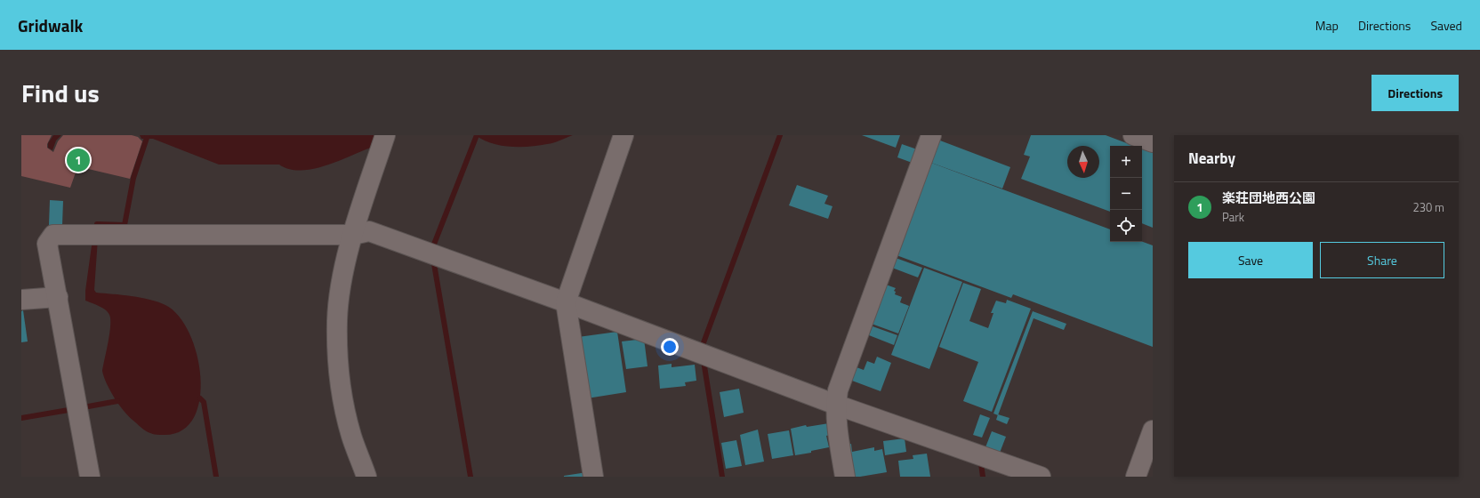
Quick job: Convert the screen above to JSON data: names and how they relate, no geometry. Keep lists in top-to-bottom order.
{
  "north": "bottom",
  "page": {
    "header": "Gridwalk",
    "nav": ["Map", "Directions", "Saved"],
    "title": "Find us",
    "buttons": [
      "Directions",
      ["Save", "Share"]
    ],
    "heading": "Nearby",
    "map_buttons": ["+", "−"],
    "pins": "1",
    "list": [
      {
        "mark": "1",
        "name": "楽荘団地西公園",
        "note": "Park",
        "value": "230 m"
      }
    ]
  }
}
